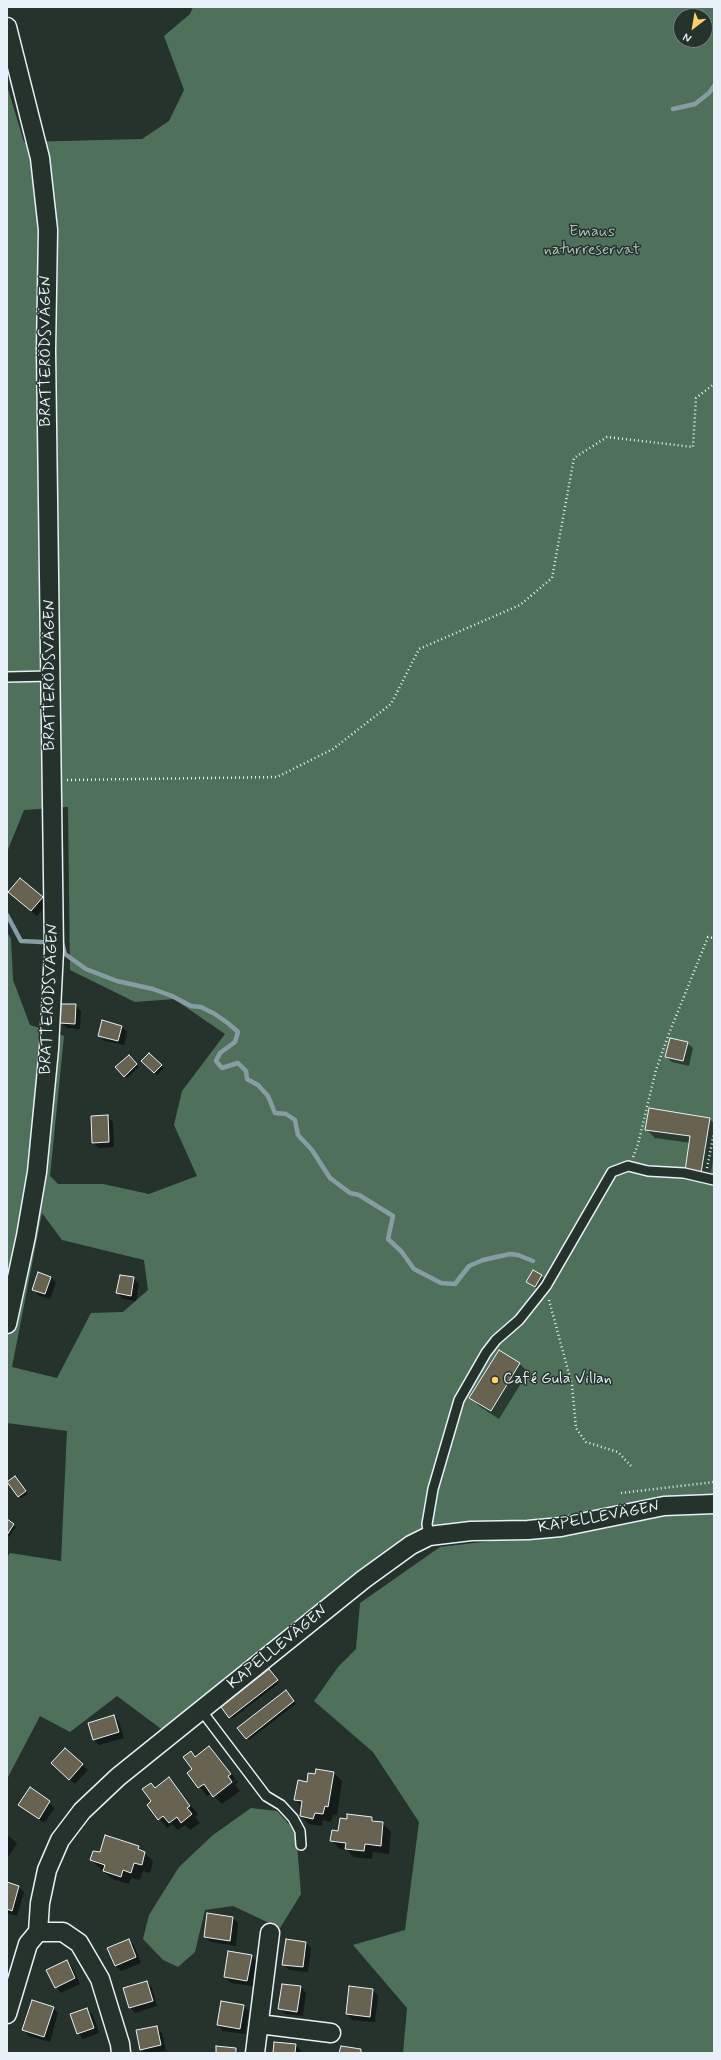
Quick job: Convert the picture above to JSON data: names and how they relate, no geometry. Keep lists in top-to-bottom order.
{
  "streets": {
    "street": ["BRATTERÖDSVÄGEN", "KAPELLEVÄGEN"]
  },
  "parks": ["Emaus naturreservat"],
  "places": ["Café Gula Villan"],
  "north": "bottom left"
}
